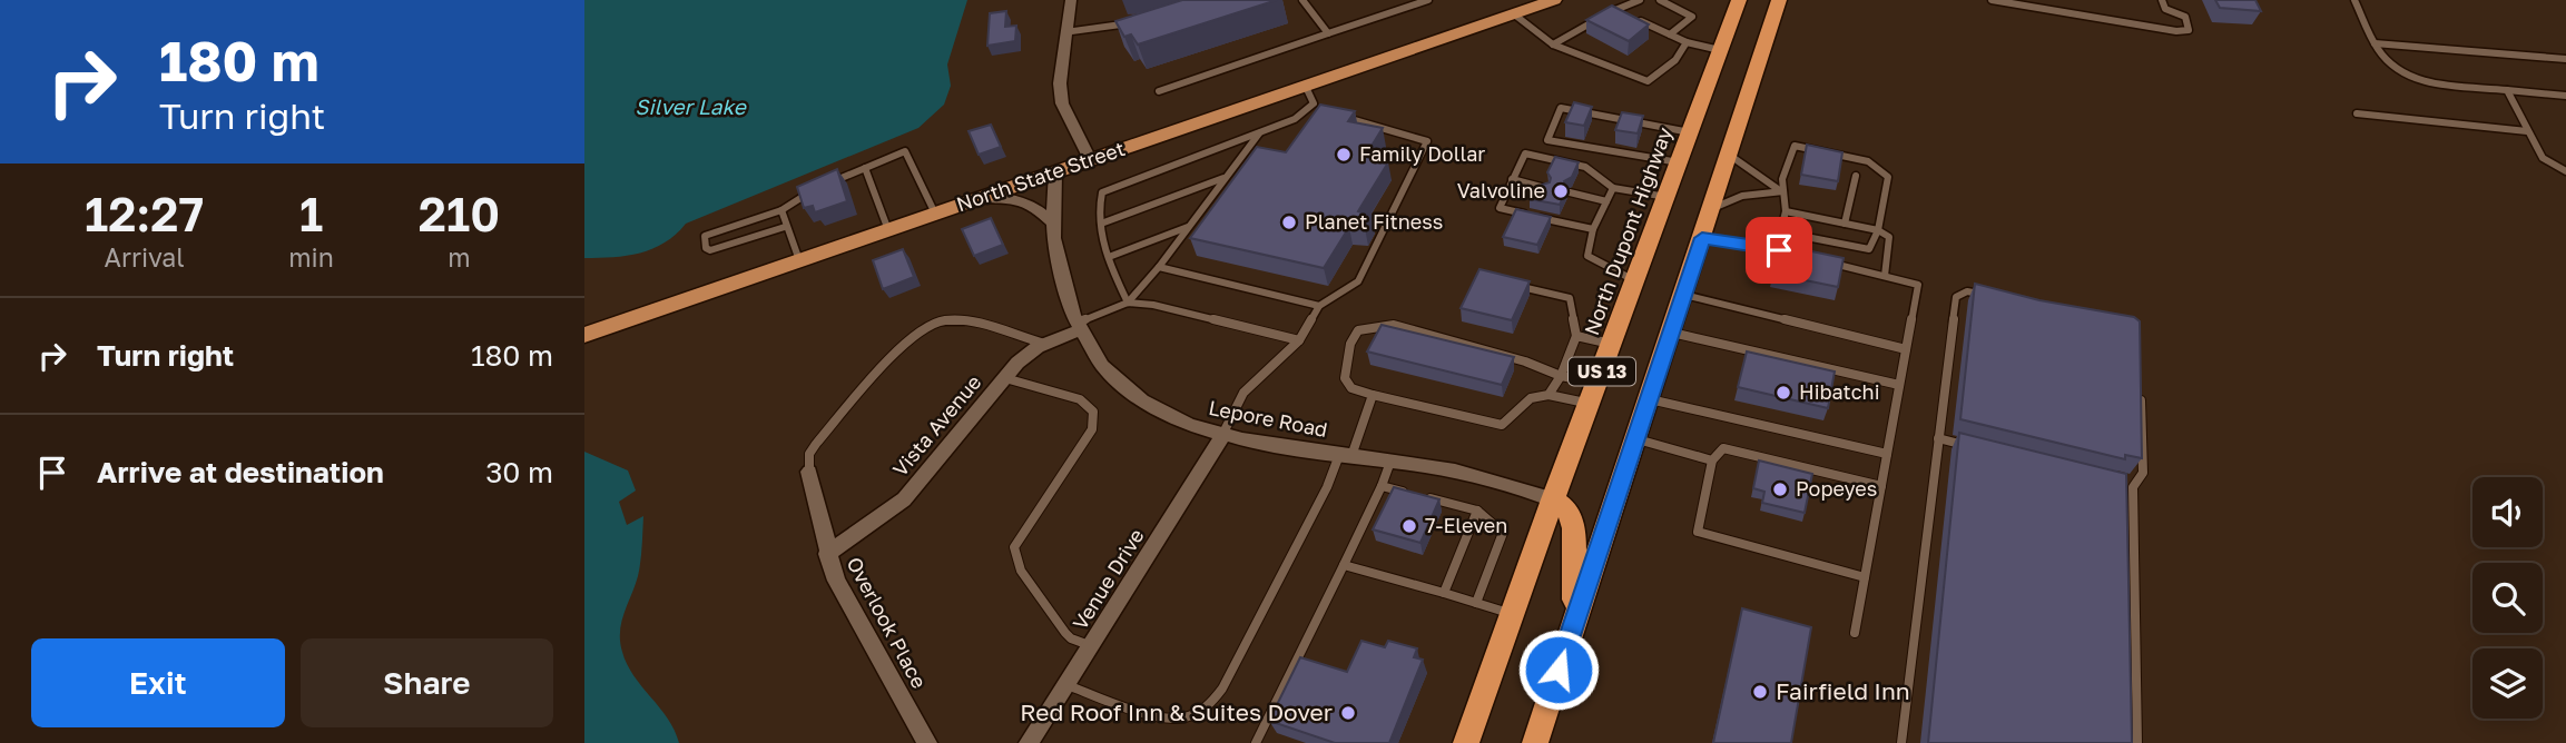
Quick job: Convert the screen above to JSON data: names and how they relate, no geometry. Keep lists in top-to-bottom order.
{
  "streets": {
    "highway": ["North Dupont Highway", "US 13"],
    "main road": ["North State Street"],
    "street": [
      "Lepore Road",
      "Vista Avenue",
      "Venue Drive",
      "Overlook Place"
    ]
  },
  "crossings": [
    ["North State Street", "Lepore Road"],
    ["North Dupont Highway", "Lepore Road"],
    ["Lepore Road", "Vista Avenue"],
    ["Lepore Road", "Venue Drive"],
    ["Vista Avenue", "Overlook Place"]
  ],
  "water": ["Silver Lake"],
  "places": [
    "Family Dollar",
    "Valvoline",
    "Planet Fitness",
    "Hibatchi",
    "Popeyes",
    "7-Eleven",
    "Fairfield Inn",
    "Red Roof Inn & Suites Dover"
  ],
  "page": {
    "turn": ["180 m", "Turn right"],
    "eta": [
      "12:27",
      "Arrival",
      "1",
      "min",
      "210",
      "m"
    ],
    "list": [
      {
        "name": "Turn right",
        "value": "180 m"
      },
      {
        "name": "Arrive at destination",
        "value": "30 m"
      }
    ],
    "buttons": ["Exit", "Share"]
  }
}
